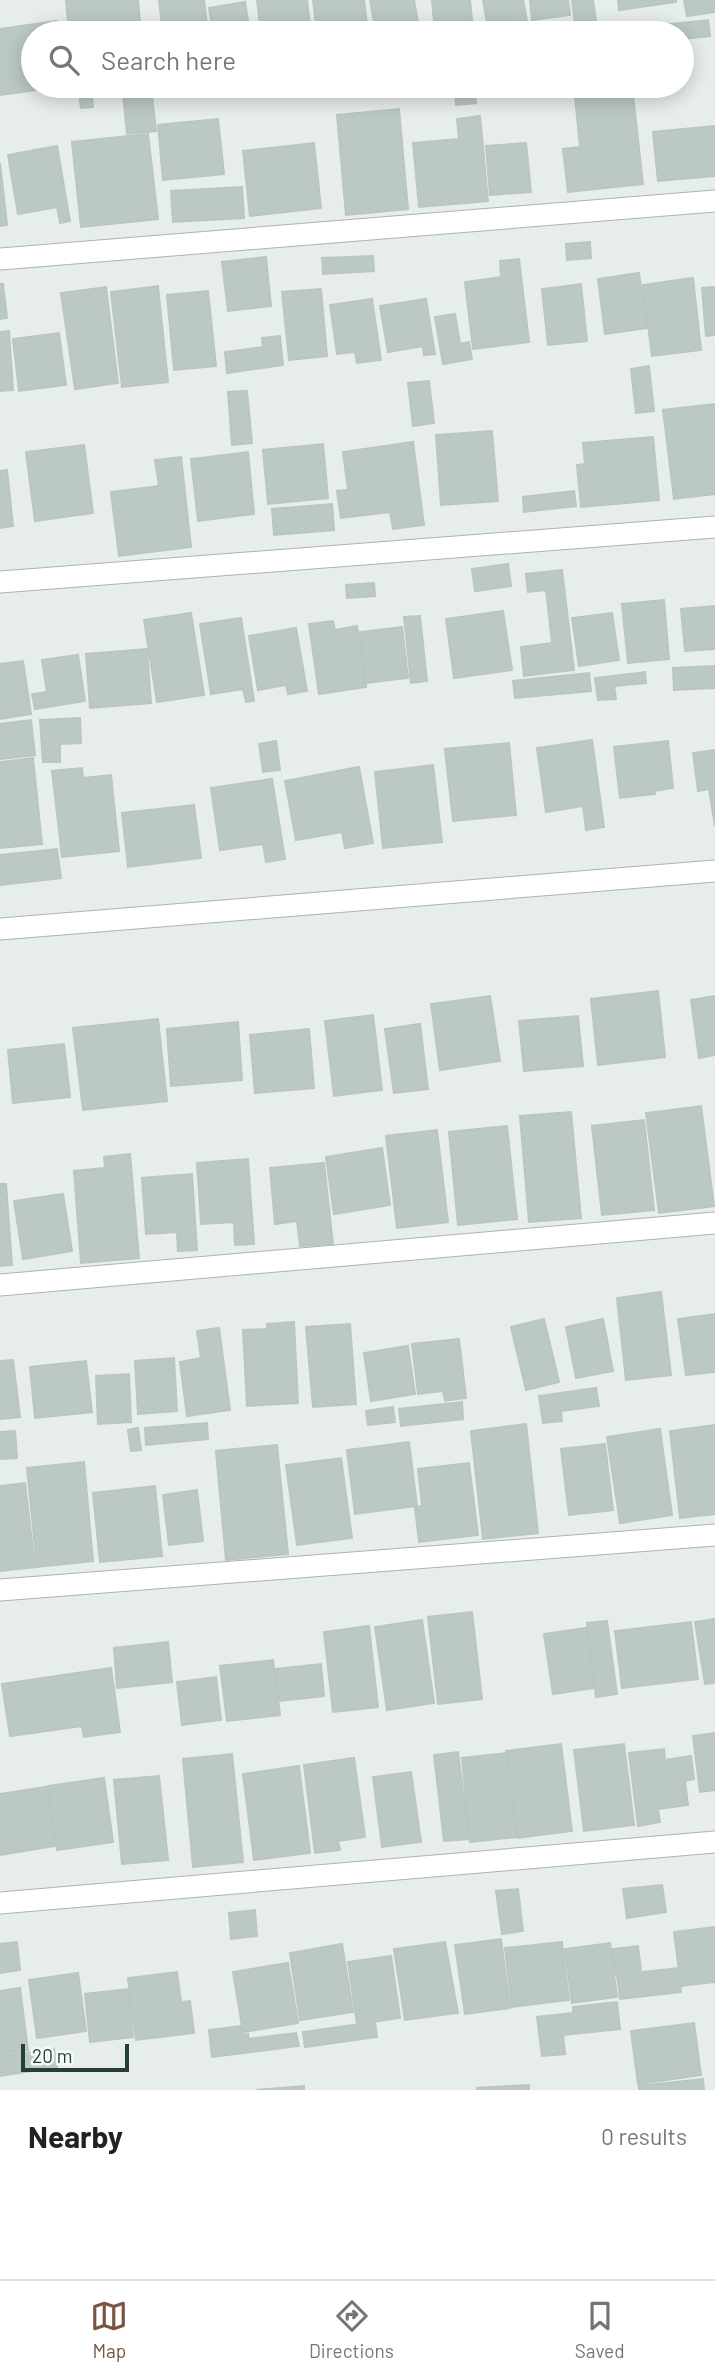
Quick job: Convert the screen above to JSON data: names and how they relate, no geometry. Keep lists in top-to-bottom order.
{
  "scale_bar": "20 m",
  "page": {
    "search": "Search here",
    "scale": "20 m",
    "heading": ["Nearby", "0 results"],
    "nav": ["Map", "Directions", "Saved"]
  }
}
